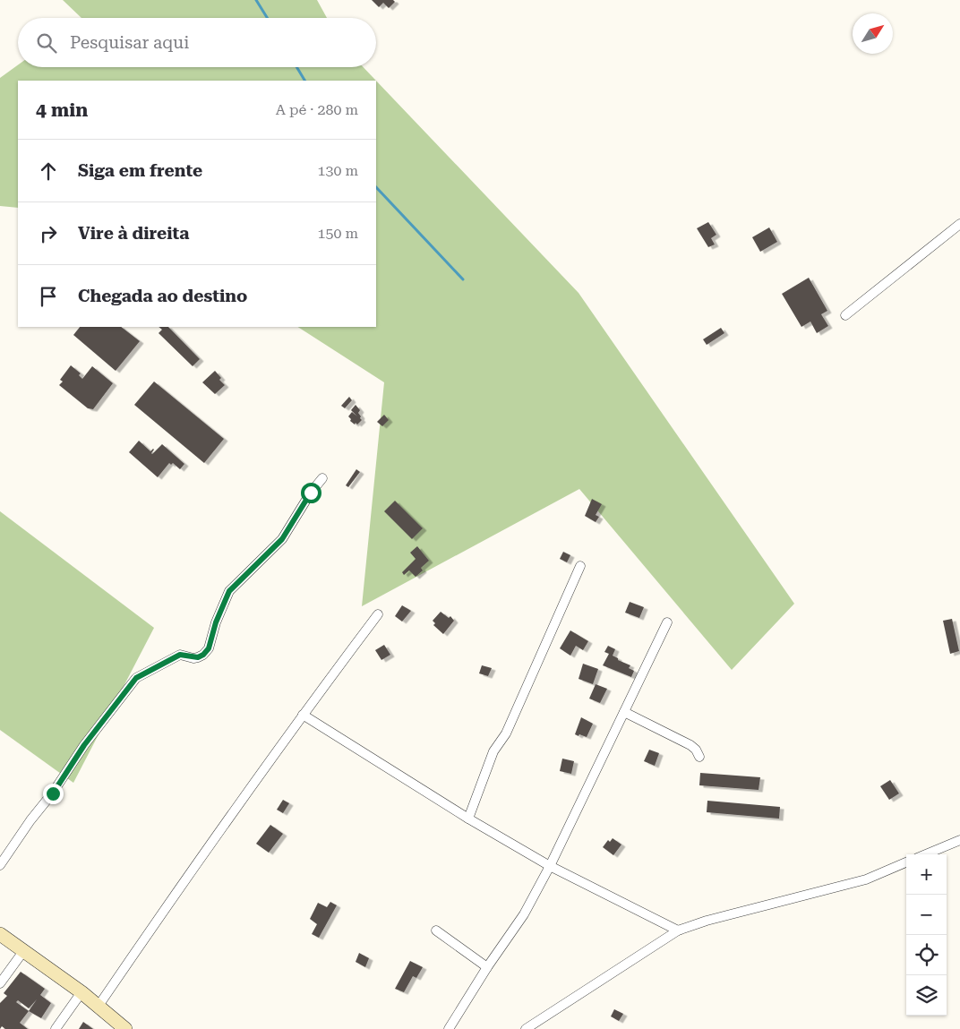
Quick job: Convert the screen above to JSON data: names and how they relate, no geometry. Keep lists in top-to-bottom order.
{
  "north": "top right",
  "page": {
    "search": "Pesquisar aqui",
    "heading": ["4 min", "A pé · 280 m"],
    "list": [
      ["Siga em frente", "130 m"],
      ["Vire à direita", "150 m"],
      "Chegada ao destino"
    ],
    "map_buttons": ["+", "−"]
  }
}
